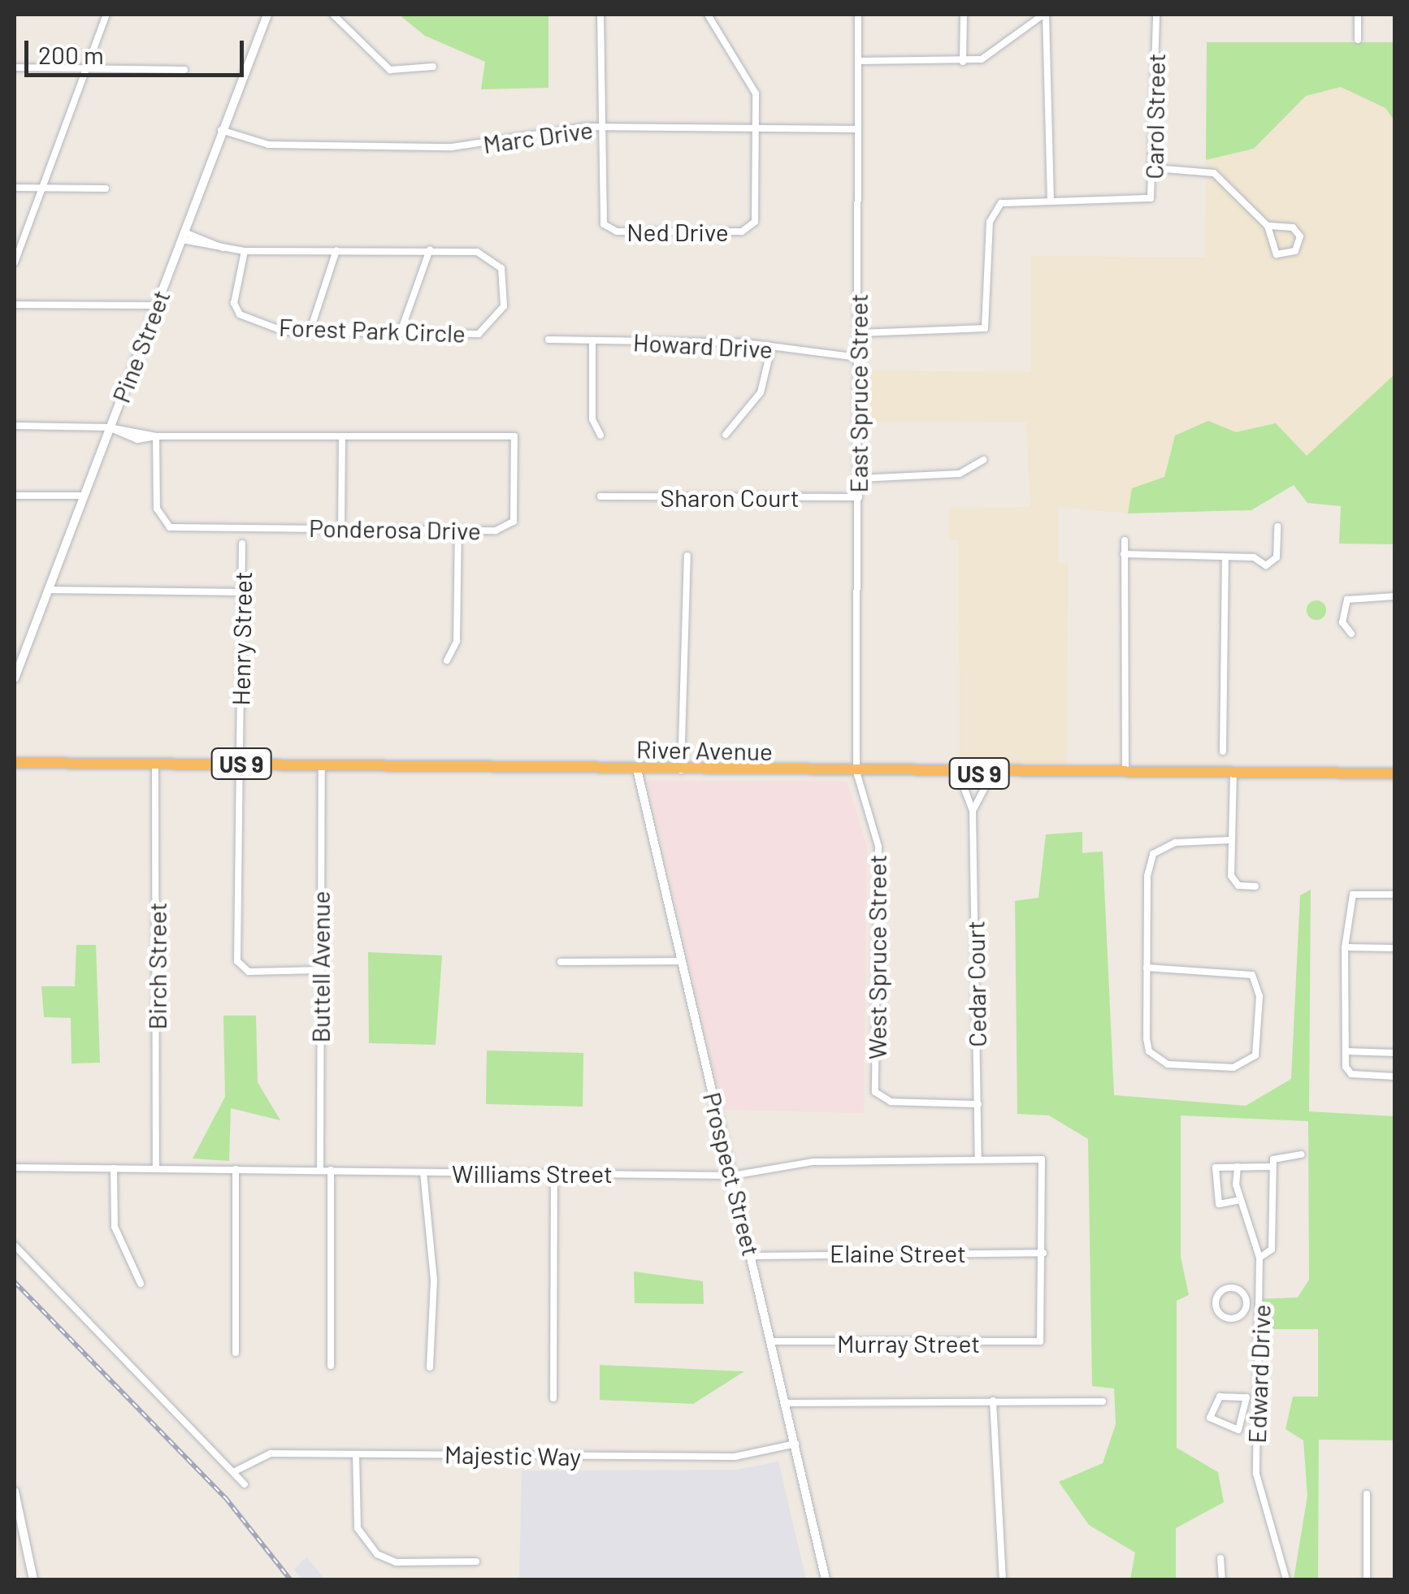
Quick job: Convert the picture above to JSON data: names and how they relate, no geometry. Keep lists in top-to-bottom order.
{
  "streets": {
    "highway": ["River Avenue", "US 9"],
    "street": [
      "Carol Street",
      "Marc Drive",
      "Ned Drive",
      "Forest Park Circle",
      "Howard Drive",
      "Pine Street",
      "East Spruce Street",
      "Sharon Court",
      "Ponderosa Drive",
      "Henry Street",
      "West Spruce Street",
      "Birch Street",
      "Buttell Avenue",
      "Cedar Court",
      "Williams Street",
      "Prospect Street",
      "Elaine Street",
      "Murray Street",
      "Edward Drive",
      "Majestic Way"
    ]
  },
  "crossings": [
    ["Carol Street", "East Spruce Street"],
    ["Marc Drive", "Ned Drive"],
    ["Marc Drive", "Pine Street"],
    ["Marc Drive", "East Spruce Street"],
    ["Forest Park Circle", "Pine Street"],
    ["Howard Drive", "East Spruce Street"],
    ["Pine Street", "Ponderosa Drive"],
    ["East Spruce Street", "Sharon Court"],
    ["East Spruce Street", "River Avenue"],
    ["East Spruce Street", "West Spruce Street"],
    ["Henry Street", "River Avenue"],
    ["Henry Street", "Buttell Avenue"],
    ["River Avenue", "West Spruce Street"],
    ["River Avenue", "Birch Street"],
    ["River Avenue", "Buttell Avenue"],
    ["River Avenue", "Cedar Court"],
    ["River Avenue", "Prospect Street"],
    ["West Spruce Street", "Cedar Court"],
    ["Birch Street", "Williams Street"],
    ["Buttell Avenue", "Williams Street"],
    ["Cedar Court", "Williams Street"],
    ["Williams Street", "Prospect Street"],
    ["Williams Street", "Elaine Street"],
    ["Williams Street", "Murray Street"],
    ["Prospect Street", "Elaine Street"],
    ["Prospect Street", "Murray Street"],
    ["Prospect Street", "Majestic Way"],
    ["Elaine Street", "Murray Street"]
  ],
  "scale_bar": "200 m"
}
